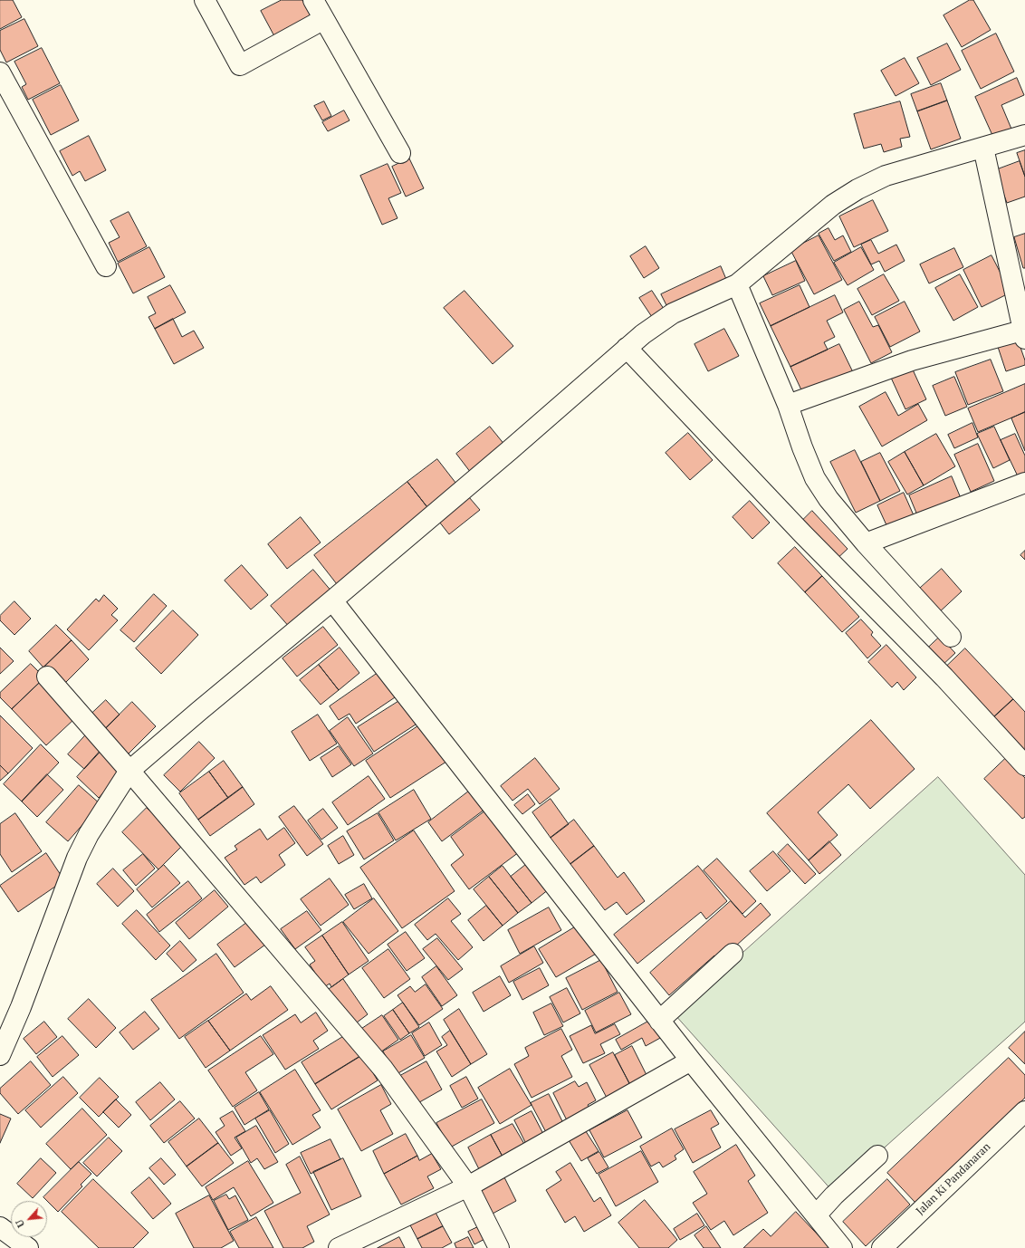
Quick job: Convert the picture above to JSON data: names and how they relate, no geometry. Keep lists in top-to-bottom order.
{
  "streets": {
    "main road": ["Jalan Ki Pandanaran"]
  },
  "north": "bottom left"
}
